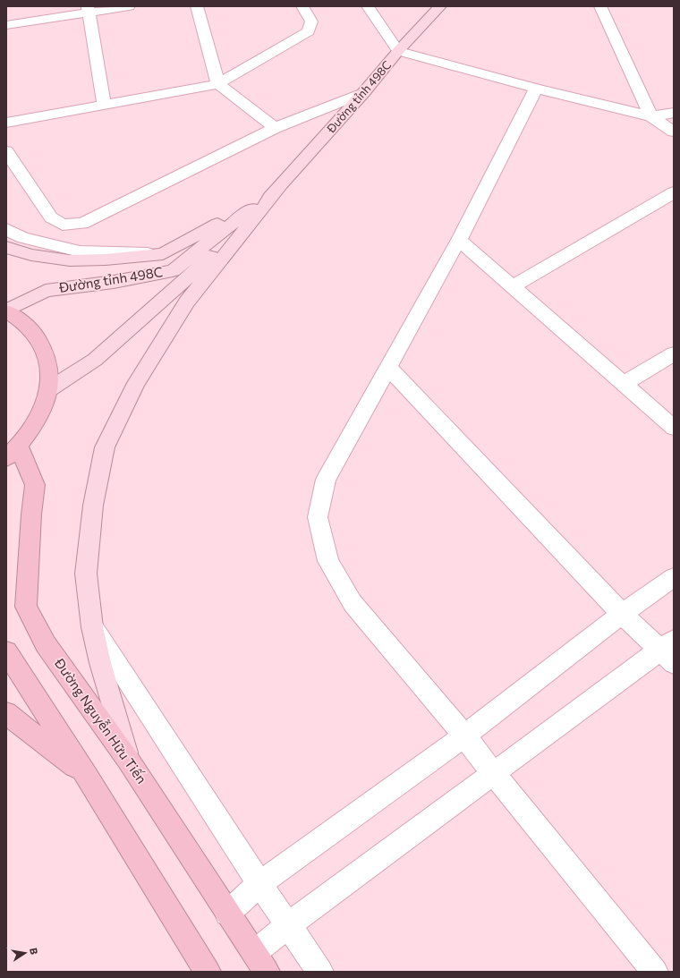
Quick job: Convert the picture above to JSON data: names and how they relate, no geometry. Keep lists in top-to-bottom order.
{
  "streets": {
    "highway": ["Đường Nguyễn Hữu Tiến"],
    "main road": ["Đường tỉnh 498C"]
  },
  "north": "right"
}
